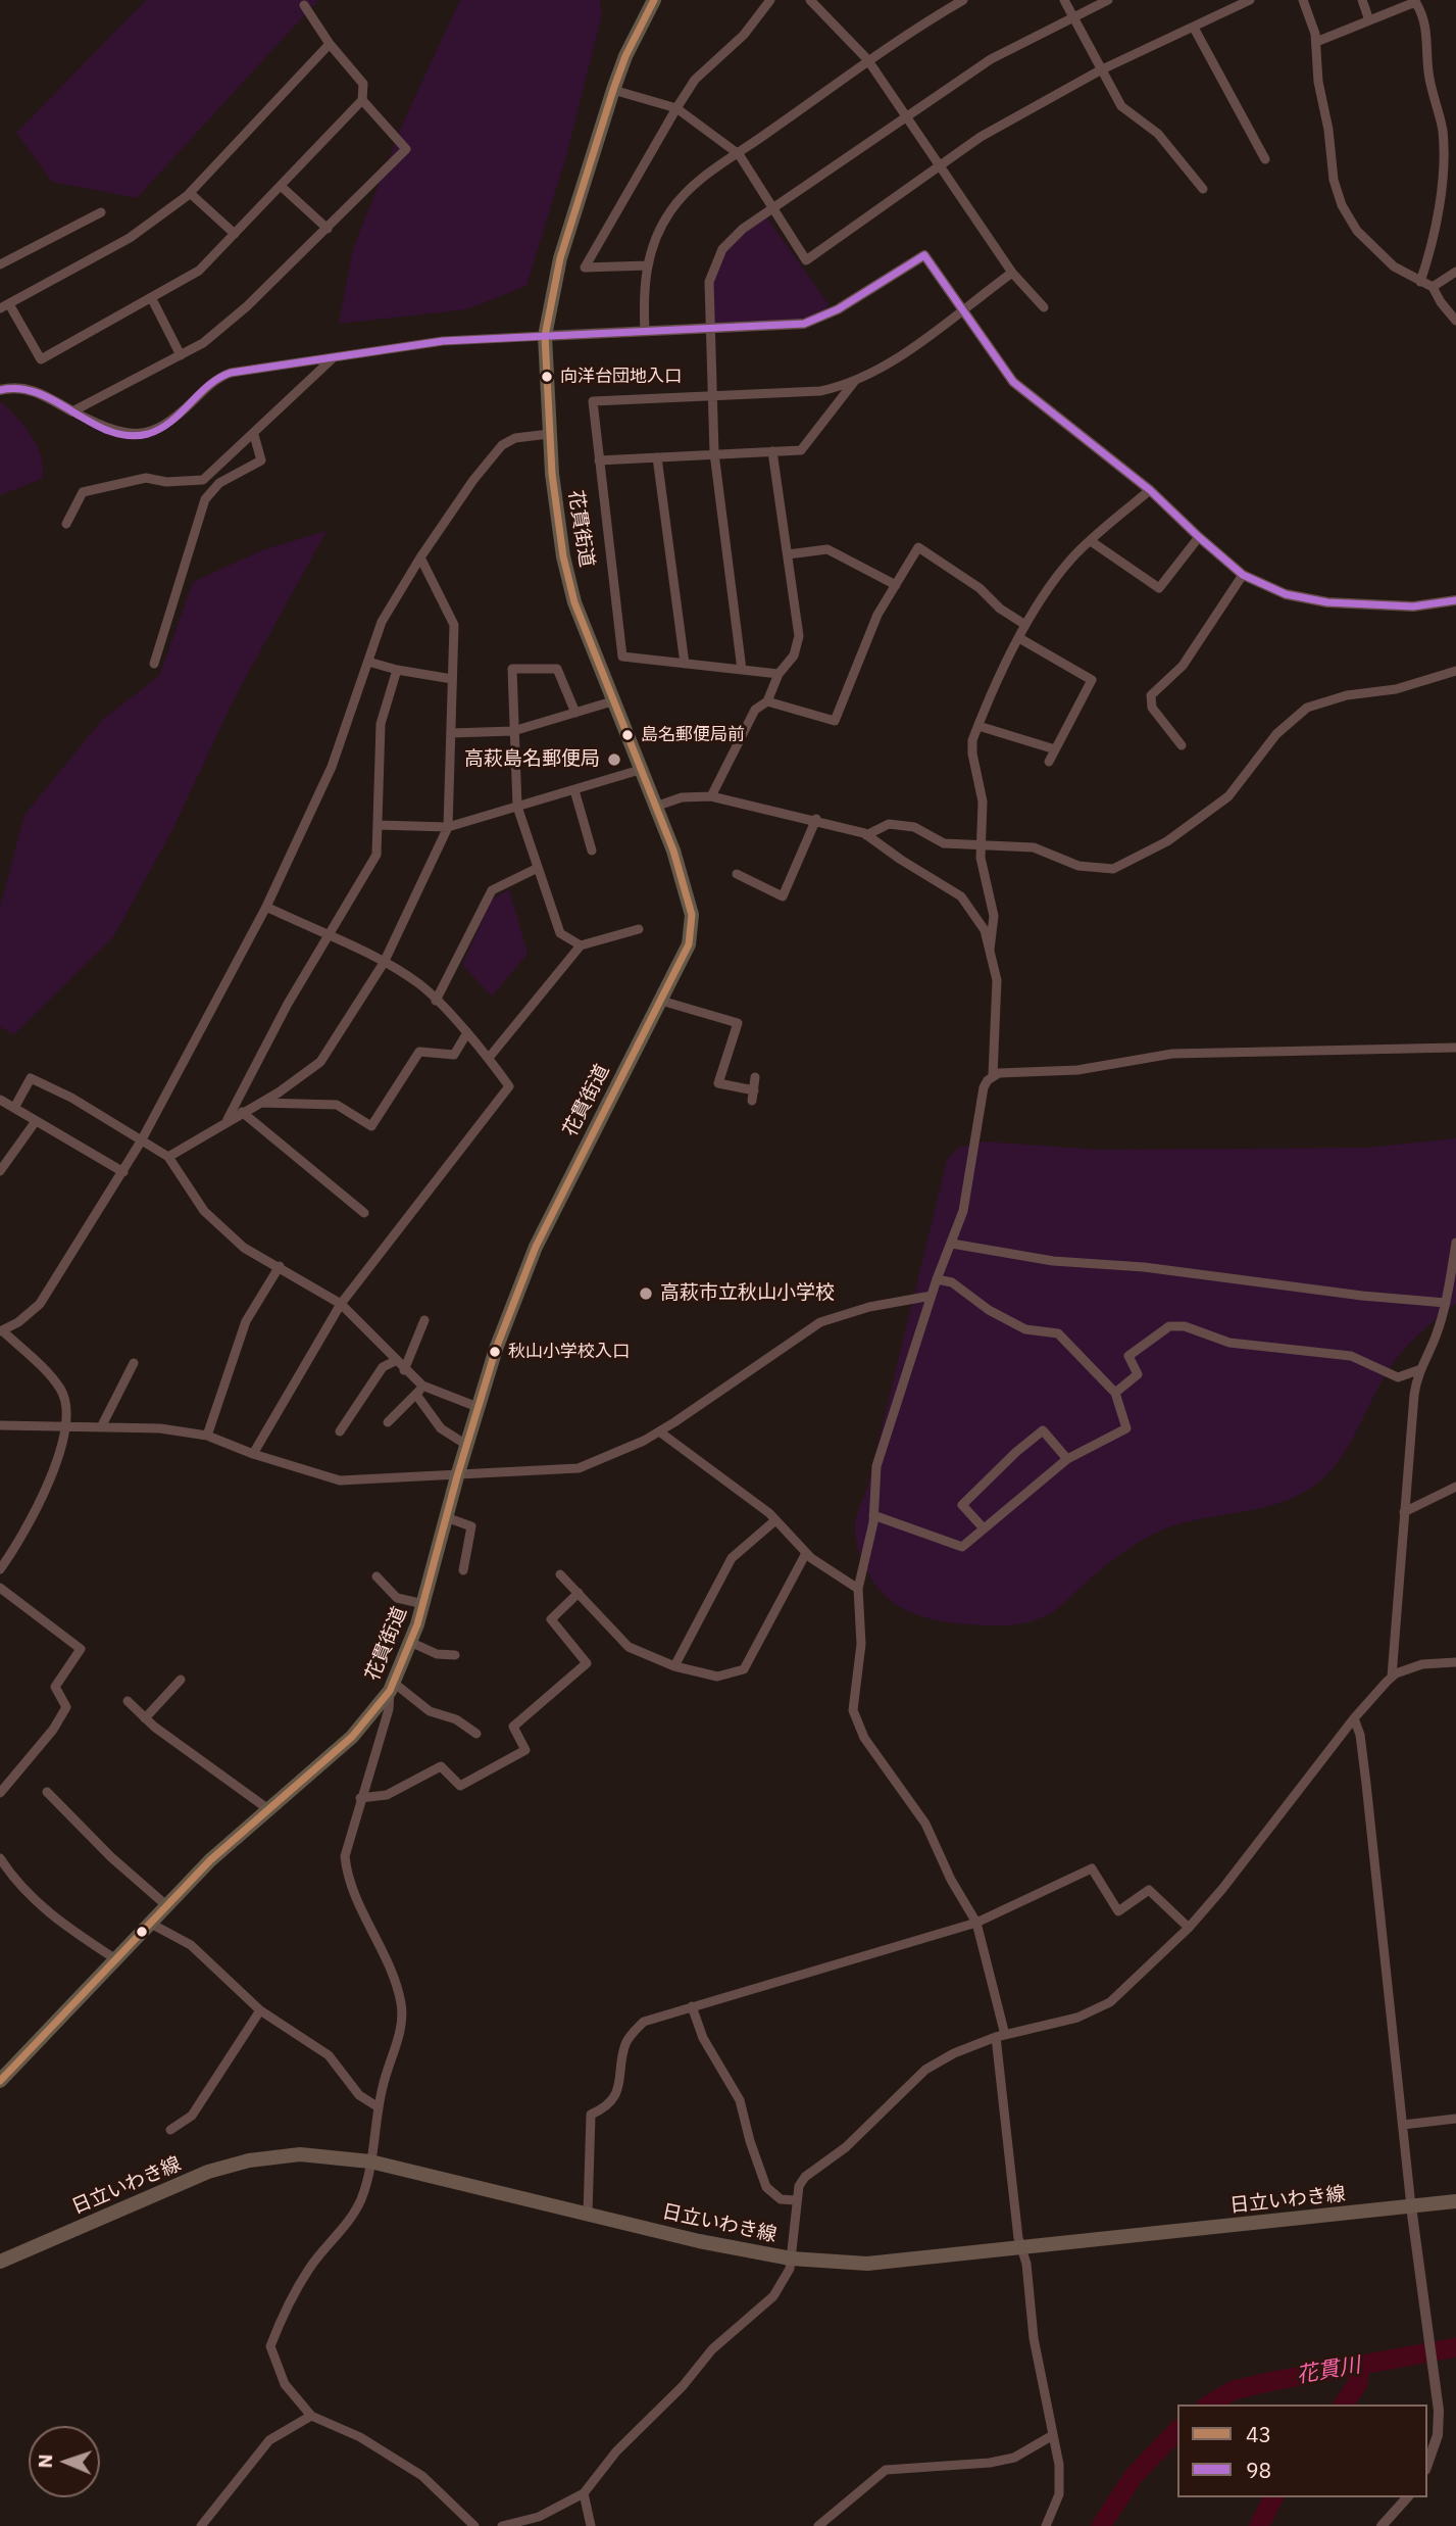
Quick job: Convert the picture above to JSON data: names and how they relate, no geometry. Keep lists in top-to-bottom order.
{
  "streets": {
    "highway": ["花貫街道"],
    "main road": ["日立いわき線"]
  },
  "water": ["花貫川"],
  "places": [
    "向洋台団地入口",
    "島名郵便局前",
    "高萩島名郵便局",
    "高萩市立秋山小学校",
    "秋山小学校入口"
  ],
  "lines": ["transit line 43", "transit line 98"],
  "legend": ["43", "98"],
  "north": "left"
}
